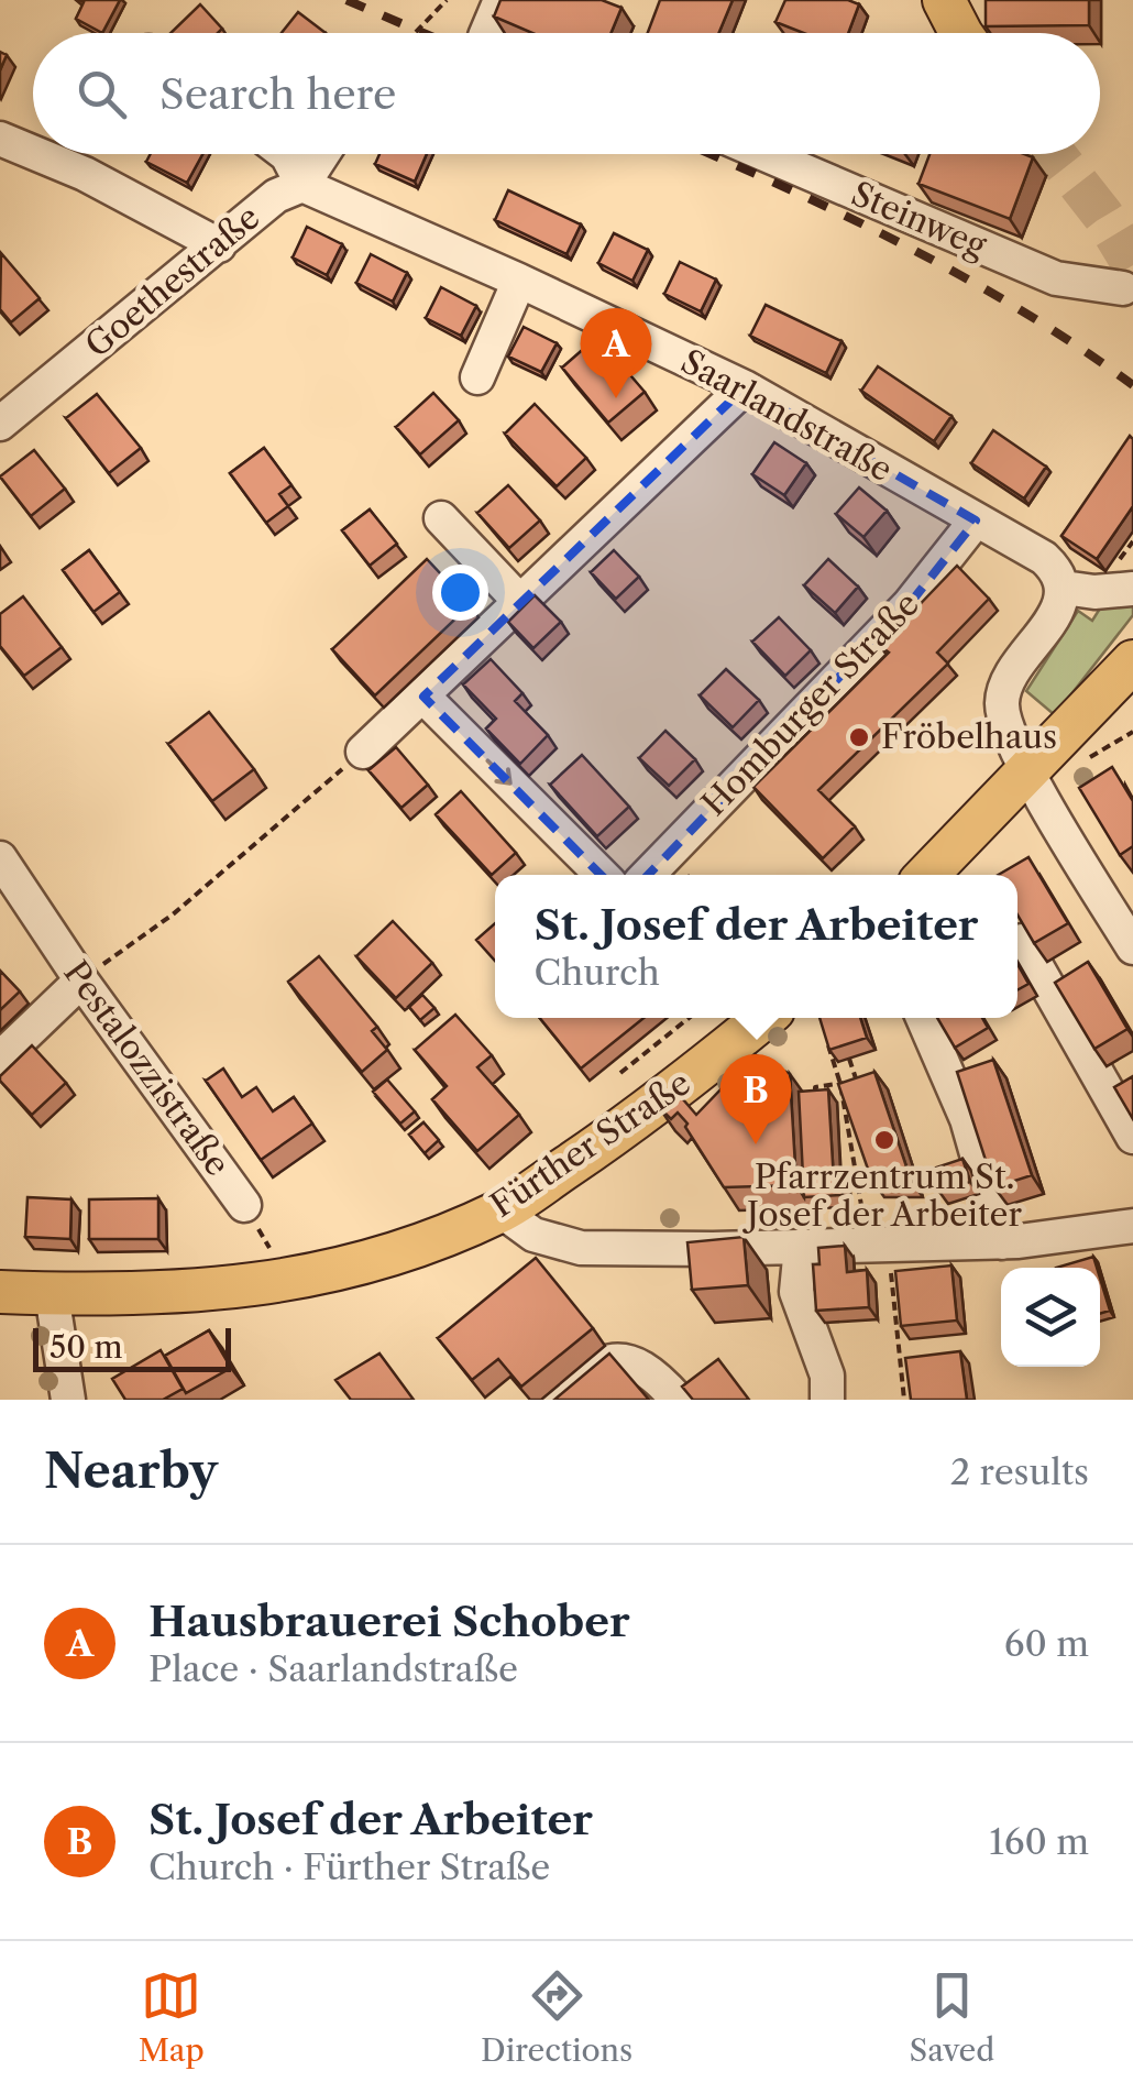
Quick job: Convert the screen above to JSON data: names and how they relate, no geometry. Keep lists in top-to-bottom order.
{
  "streets": {
    "main road": ["Fürther Straße"],
    "street": [
      "Steinweg",
      "Goethestraße",
      "Saarlandstraße",
      "Homburger Straße",
      "Pestalozzistraße"
    ]
  },
  "crossings": [
    ["Goethestraße", "Saarlandstraße"],
    ["Saarlandstraße", "Homburger Straße"],
    ["Pestalozzistraße", "Fürther Straße"]
  ],
  "places": ["Fröbelhaus", "Pfarrzentrum St. Josef der Arbeiter"],
  "scale_bar": "50 m",
  "page": {
    "search": "Search here",
    "pins": ["A", "B"],
    "popup": ["St. Josef der Arbeiter", "Church"],
    "scale": "50 m",
    "heading": ["Nearby", "2 results"],
    "list": [
      {
        "mark": "A",
        "name": "Hausbrauerei Schober",
        "note": "Place · Saarlandstraße",
        "value": "60 m"
      },
      {
        "mark": "B",
        "name": "St. Josef der Arbeiter",
        "note": "Church · Fürther Straße",
        "value": "160 m"
      }
    ],
    "nav": ["Map", "Directions", "Saved"]
  }
}
